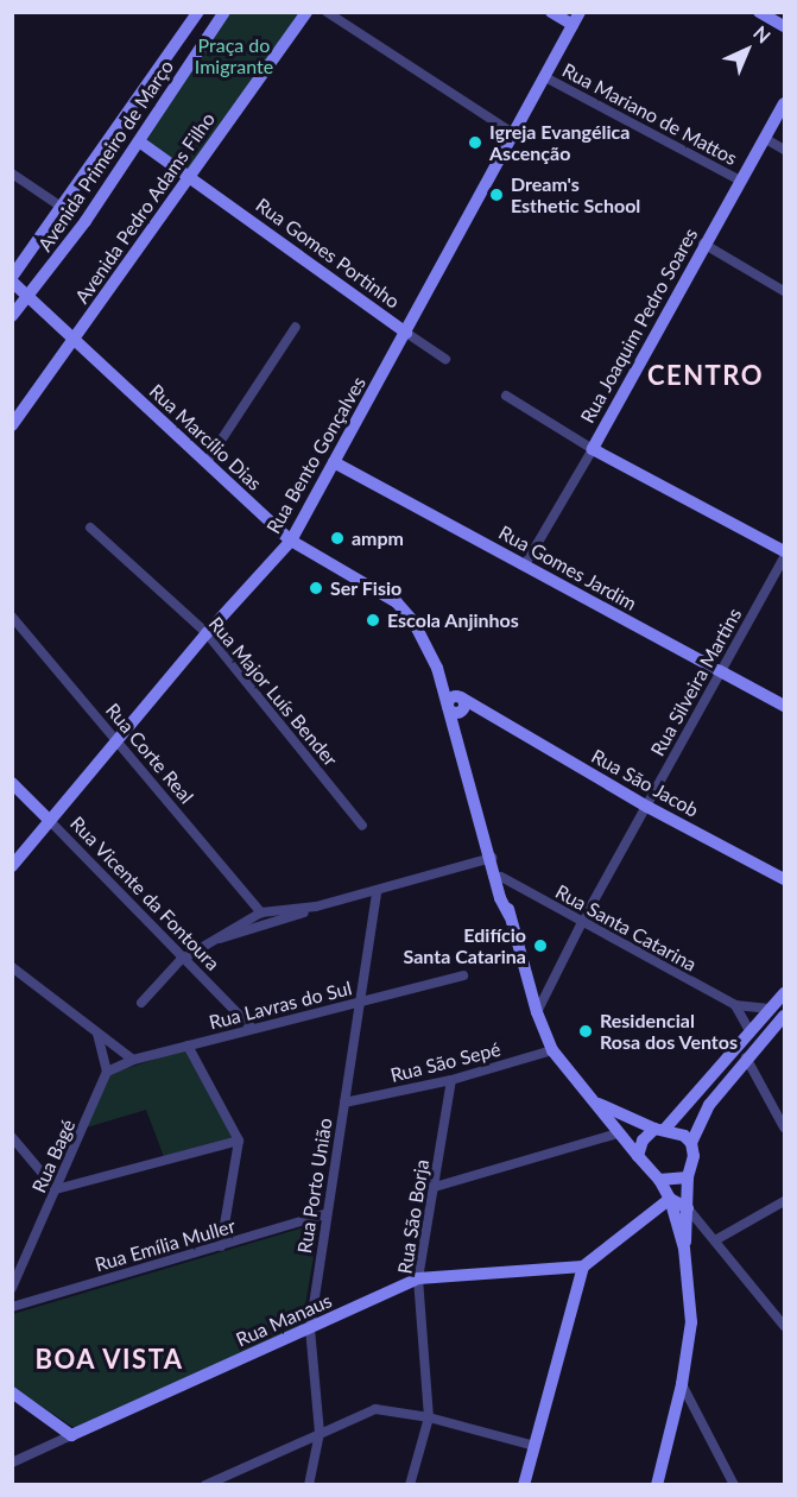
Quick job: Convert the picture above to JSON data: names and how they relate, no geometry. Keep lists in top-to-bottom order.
{
  "streets": {
    "main road": [
      "Avenida Primeiro de Março",
      "Avenida Pedro Adams Filho",
      "Rua Gomes Portinho",
      "Rua Joaquim Pedro Soares",
      "Rua Marcílio Dias",
      "Rua Bento Gonçalves",
      "Rua Gomes Jardim",
      "Rua São Jacob",
      "Rua Vicente da Fontoura",
      "Rua Manaus"
    ],
    "street": [
      "Rua Mariano de Mattos",
      "Rua Silveira Martins",
      "Rua Major Luís Bender",
      "Rua Corte Real",
      "Rua Santa Catarina",
      "Rua Lavras do Sul",
      "Rua São Sepé",
      "Rua Bagé",
      "Rua Porto União",
      "Rua São Borja",
      "Rua Emília Muller"
    ]
  },
  "crossings": [
    ["Rua Mariano de Mattos", "Rua Joaquim Pedro Soares"],
    ["Rua Mariano de Mattos", "Rua Bento Gonçalves"],
    ["Avenida Primeiro de Março", "Rua Gomes Portinho"],
    ["Avenida Primeiro de Março", "Rua Marcílio Dias"],
    ["Avenida Pedro Adams Filho", "Rua Gomes Portinho"],
    ["Avenida Pedro Adams Filho", "Rua Marcílio Dias"],
    ["Rua Gomes Portinho", "Rua Bento Gonçalves"],
    ["Rua Joaquim Pedro Soares", "Rua Gomes Jardim"],
    ["Rua Marcílio Dias", "Rua Bento Gonçalves"],
    ["Rua Marcílio Dias", "Rua Silveira Martins"],
    ["Rua Marcílio Dias", "Rua São Jacob"],
    ["Rua Marcílio Dias", "Rua Santa Catarina"],
    ["Rua Marcílio Dias", "Rua São Sepé"],
    ["Rua Bento Gonçalves", "Rua Gomes Jardim"],
    ["Rua Bento Gonçalves", "Rua Major Luís Bender"],
    ["Rua Bento Gonçalves", "Rua Corte Real"],
    ["Rua Bento Gonçalves", "Rua Vicente da Fontoura"],
    ["Rua Gomes Jardim", "Rua Silveira Martins"],
    ["Rua Silveira Martins", "Rua São Jacob"],
    ["Rua Silveira Martins", "Rua Santa Catarina"],
    ["Rua Vicente da Fontoura", "Rua Lavras do Sul"],
    ["Rua Lavras do Sul", "Rua Bagé"],
    ["Rua Lavras do Sul", "Rua Porto União"],
    ["Rua São Sepé", "Rua Porto União"],
    ["Rua São Sepé", "Rua São Borja"],
    ["Rua Porto União", "Rua Emília Muller"],
    ["Rua Porto União", "Rua Manaus"],
    ["Rua São Borja", "Rua Manaus"]
  ],
  "districts": ["CENTRO", "BOA VISTA"],
  "parks": ["Praça do Imigrante"],
  "places": [
    "Igreja Evangélica Ascenção",
    "Dream's Esthetic School",
    "ampm",
    "Ser Fisio",
    "Escola Anjinhos",
    "Edifício Santa Catarina",
    "Residencial Rosa dos Ventos"
  ],
  "north": "top right"
}
